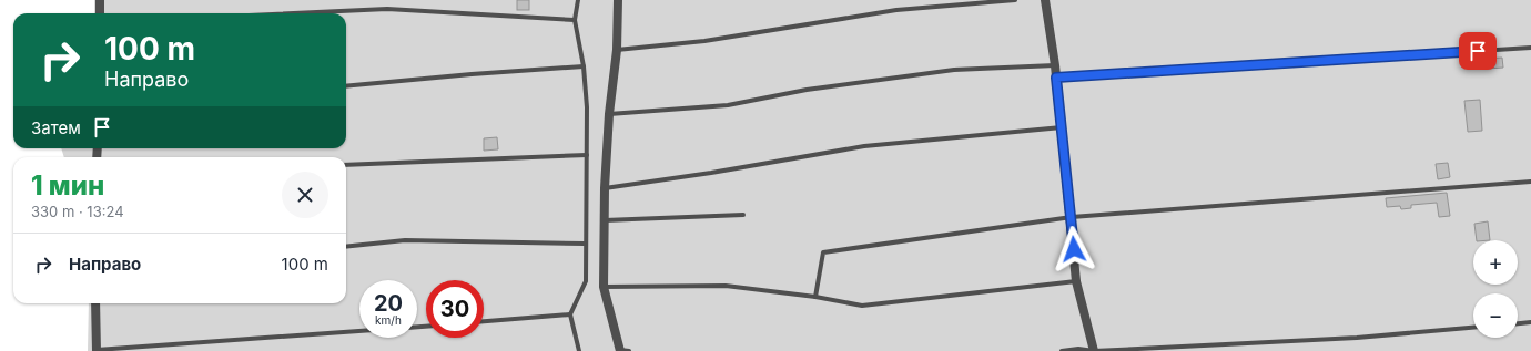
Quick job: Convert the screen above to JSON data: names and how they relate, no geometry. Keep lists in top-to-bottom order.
{
  "page": {
    "turn": ["100 m", "Направо"],
    "then": "Затем",
    "heading": ["1 мин", "330 m · 13:24"],
    "list": [
      {
        "name": "Направо",
        "value": "100 m"
      }
    ],
    "map_buttons": ["+", "−"],
    "speed": "20 km/h",
    "limit": "30"
  }
}
